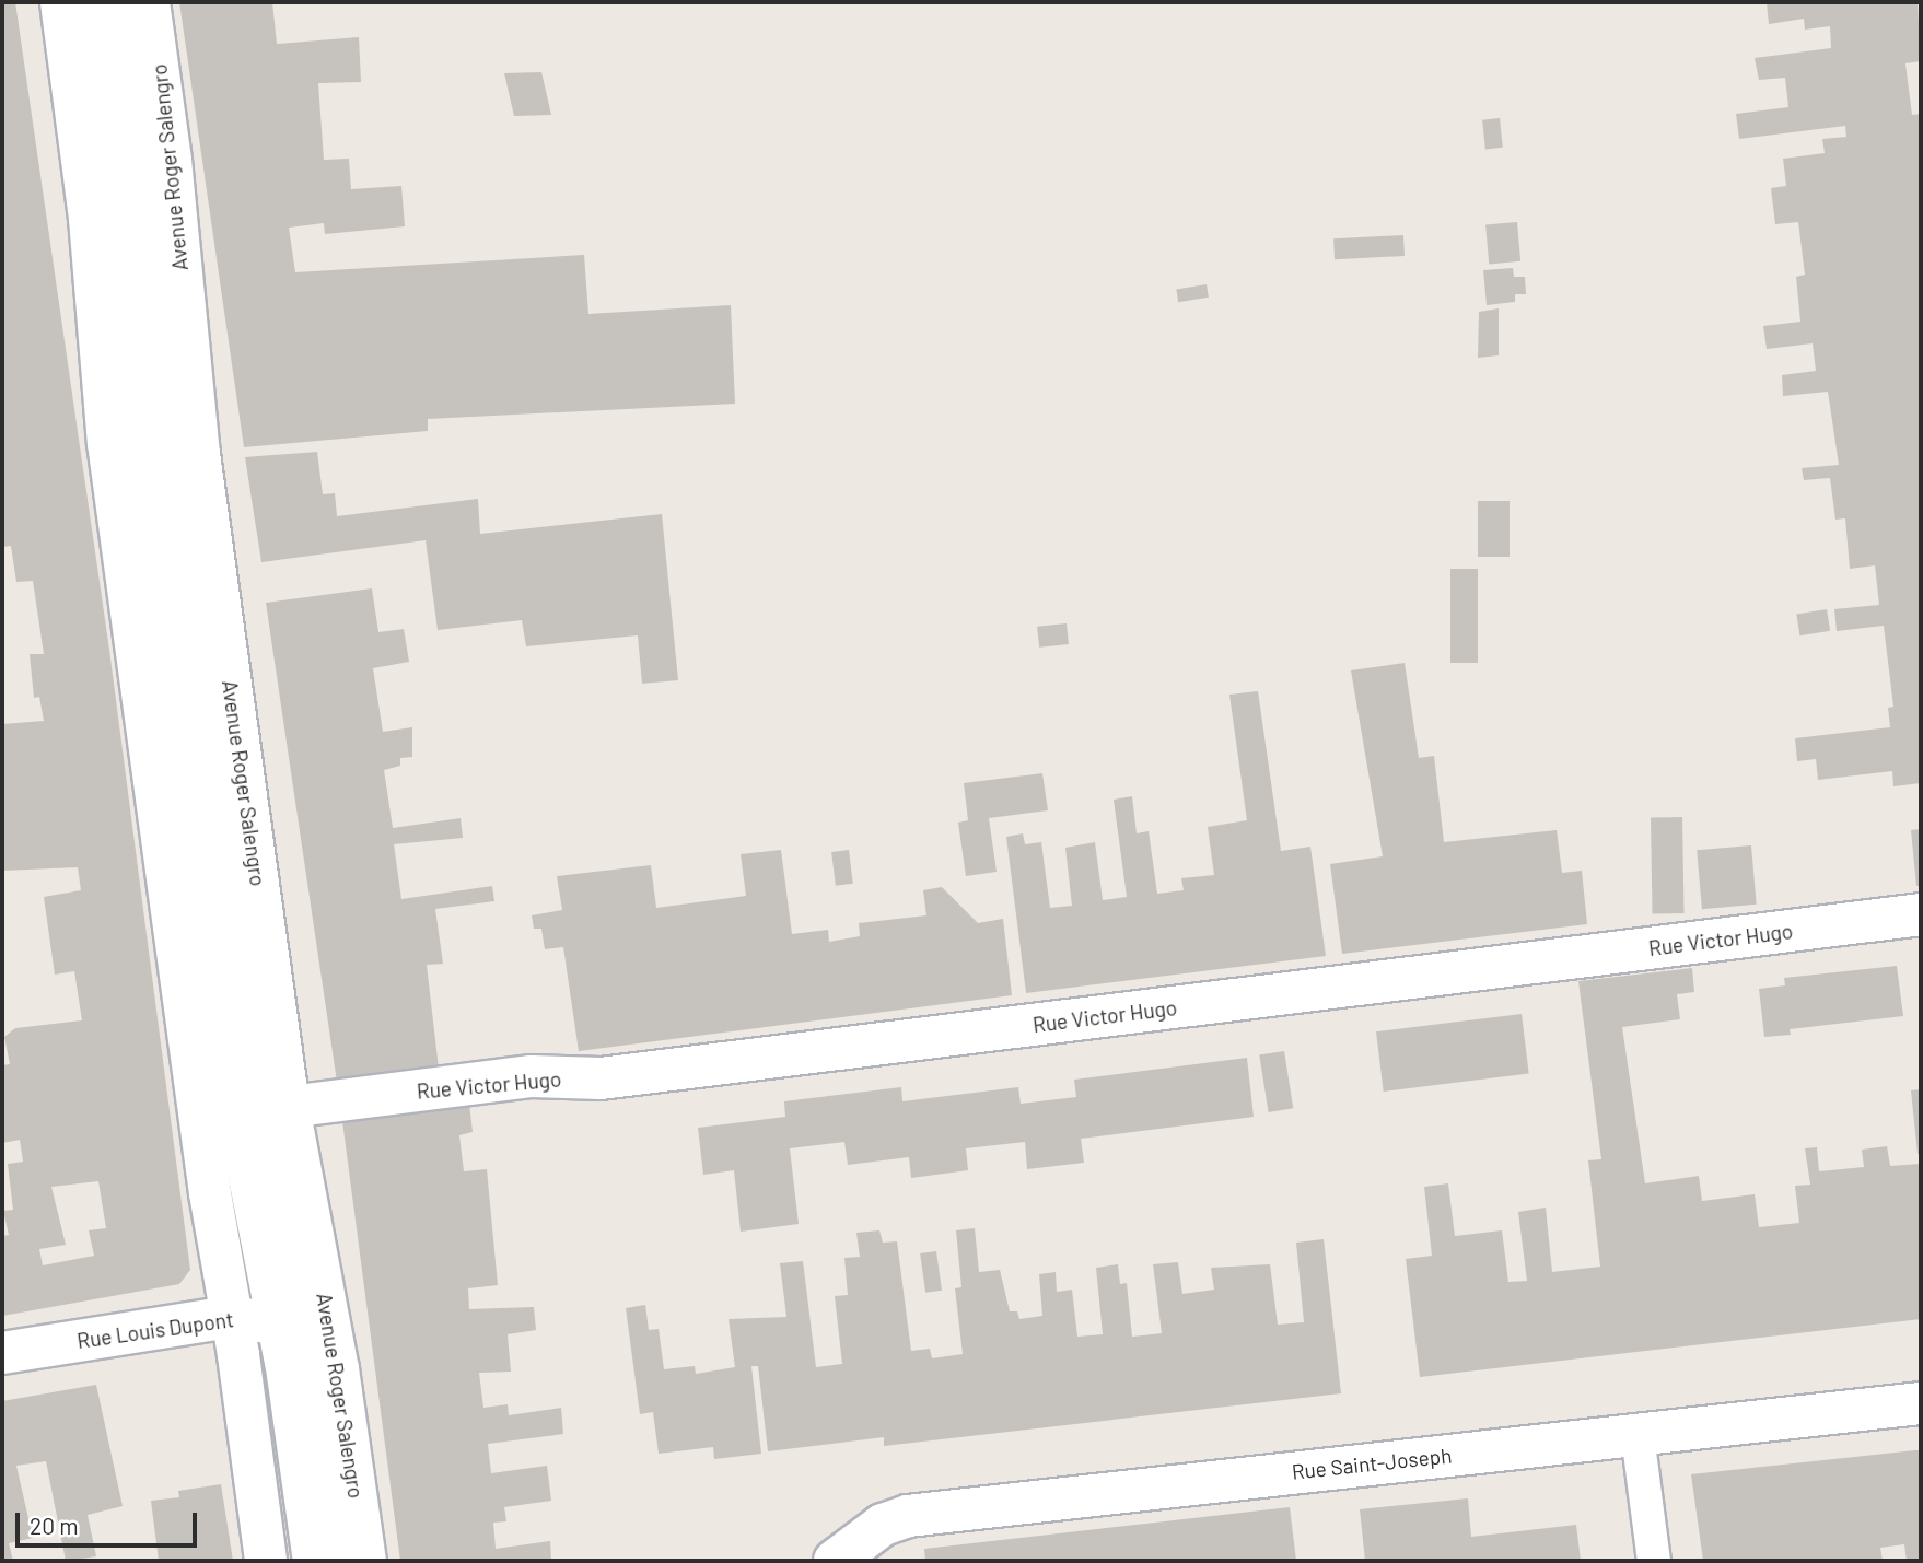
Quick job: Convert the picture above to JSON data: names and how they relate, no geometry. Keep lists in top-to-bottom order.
{
  "streets": {
    "main road": [
      "Avenue Roger Salengro",
      "Rue Victor Hugo",
      "Rue Louis Dupont",
      "Rue Saint-Joseph"
    ]
  },
  "crossings": [
    ["Avenue Roger Salengro", "Rue Victor Hugo"]
  ],
  "scale_bar": "20 m"
}
